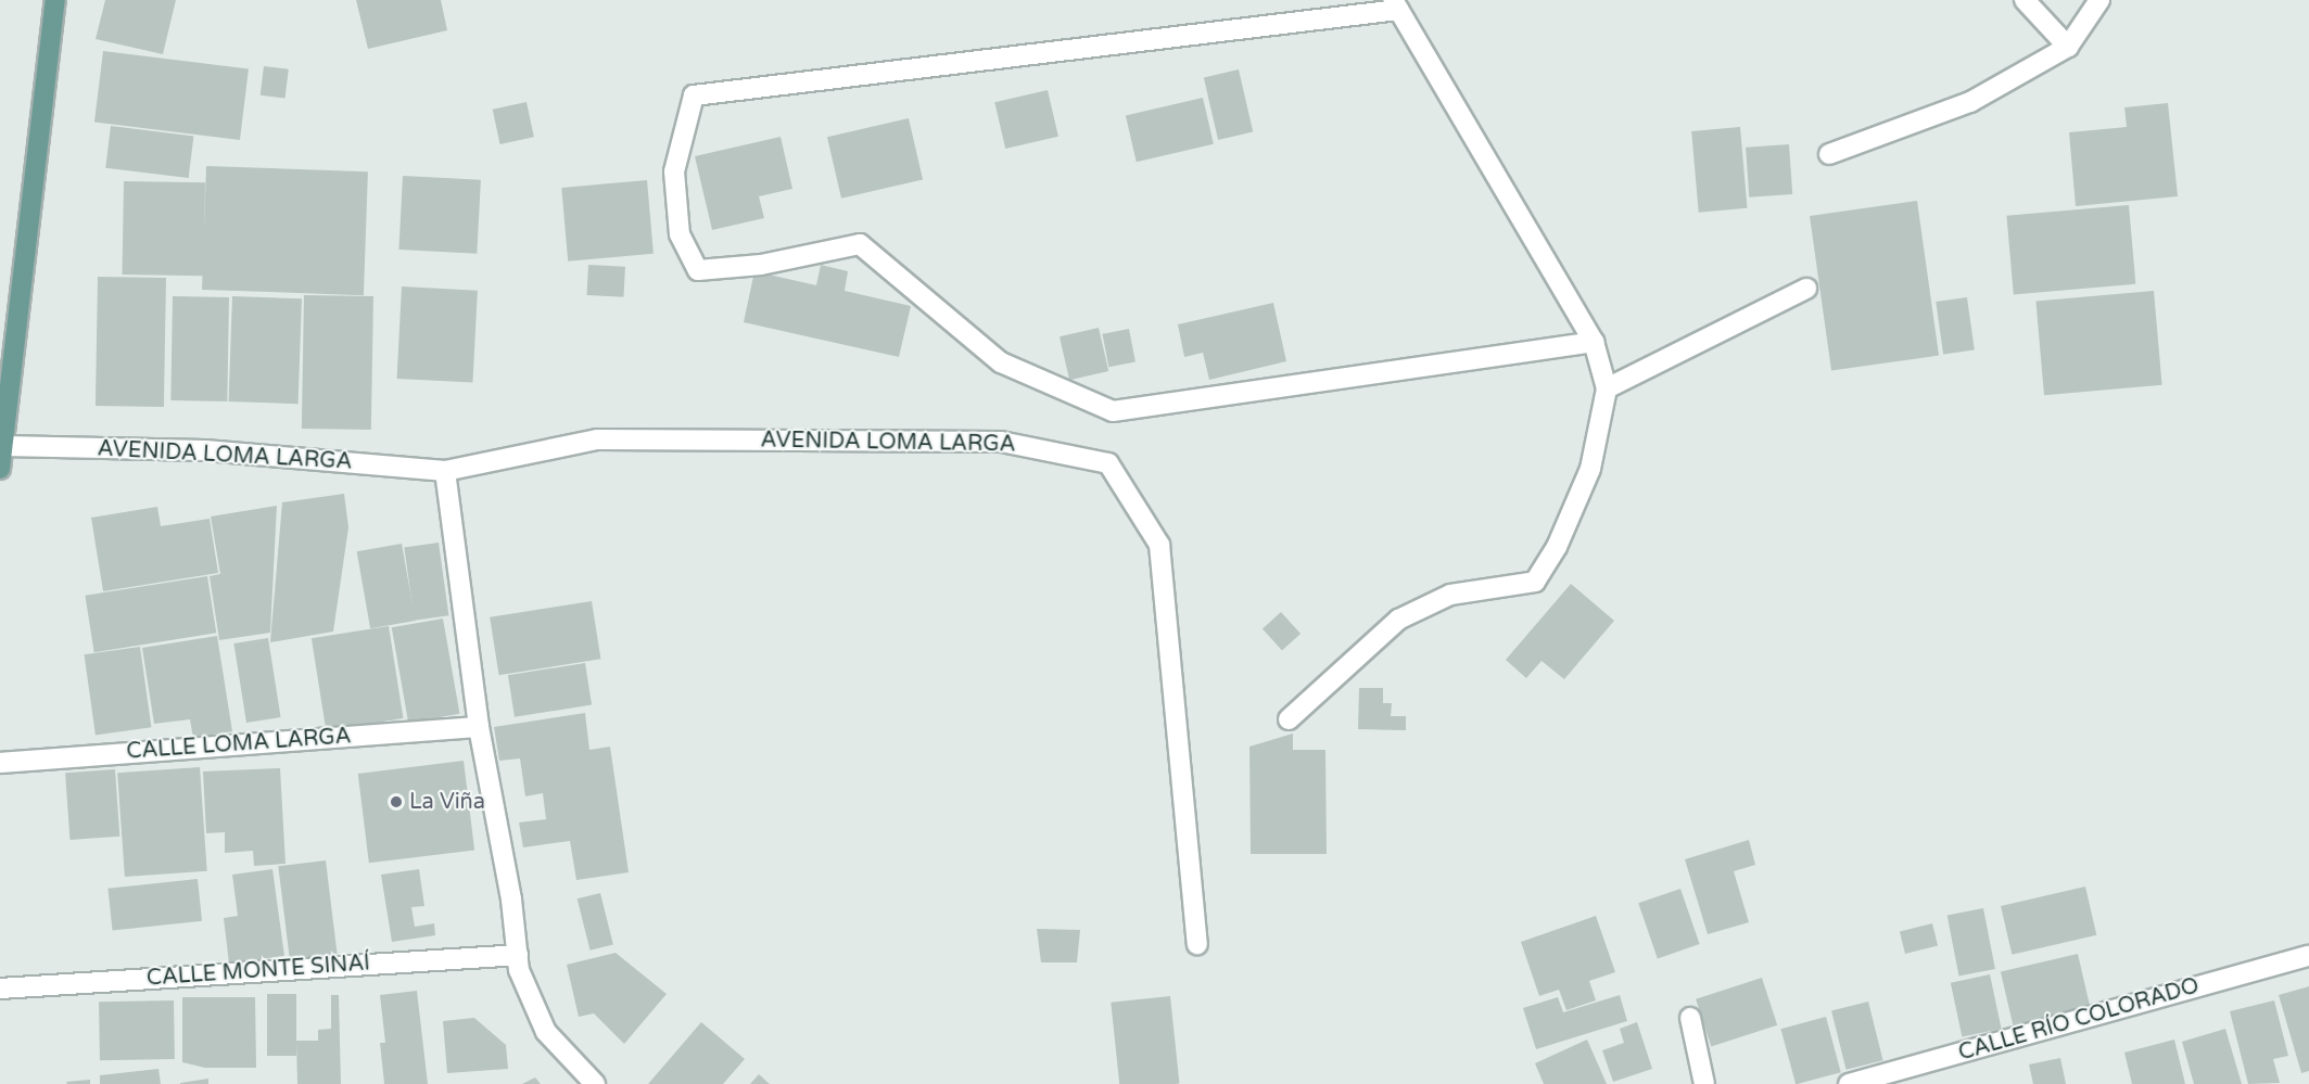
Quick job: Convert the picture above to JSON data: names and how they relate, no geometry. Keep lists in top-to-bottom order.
{
  "streets": {
    "street": [
      "AVENIDA LOMA LARGA",
      "CALLE LOMA LARGA",
      "CALLE MONTE SINAÍ",
      "CALLE RÍO COLORADO"
    ]
  },
  "places": ["La Viña"]
}
